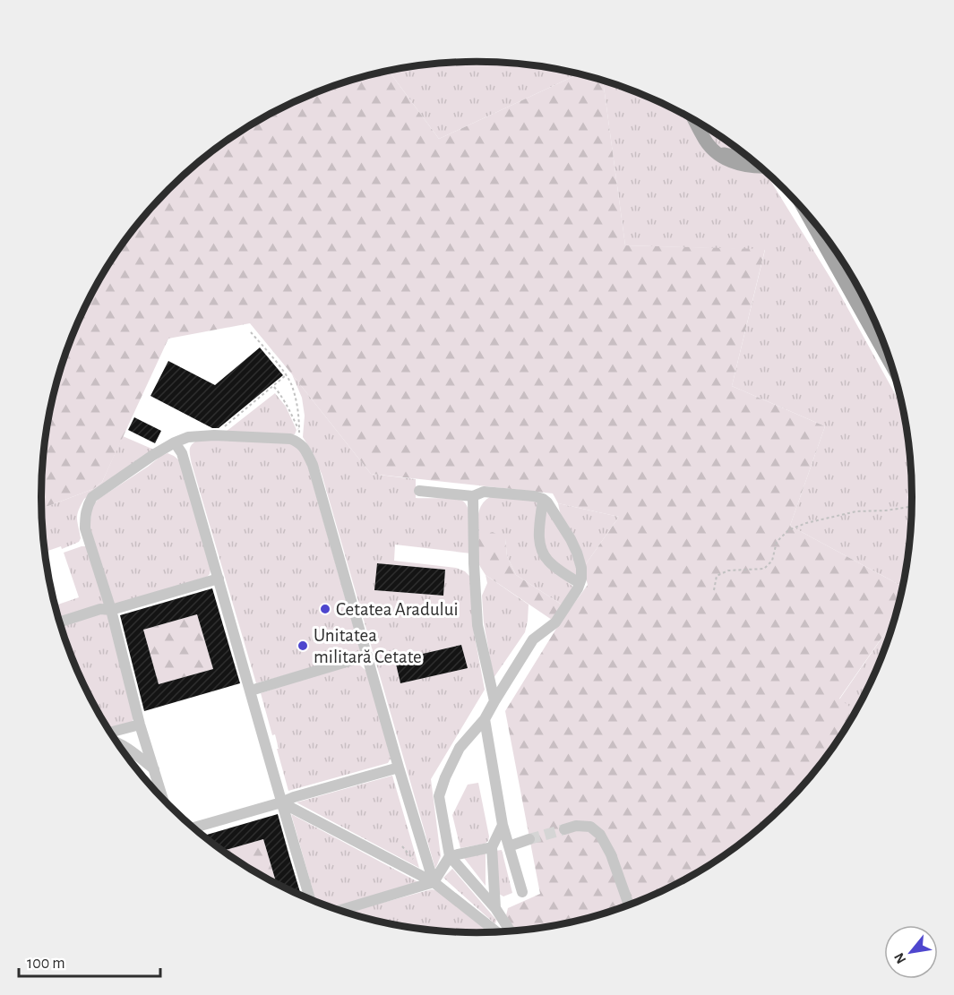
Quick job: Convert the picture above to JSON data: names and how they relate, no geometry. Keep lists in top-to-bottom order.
{
  "places": ["Cetatea Aradului", "Unitatea militară Cetate"],
  "scale_bar": "100 m",
  "north": "bottom left"
}
